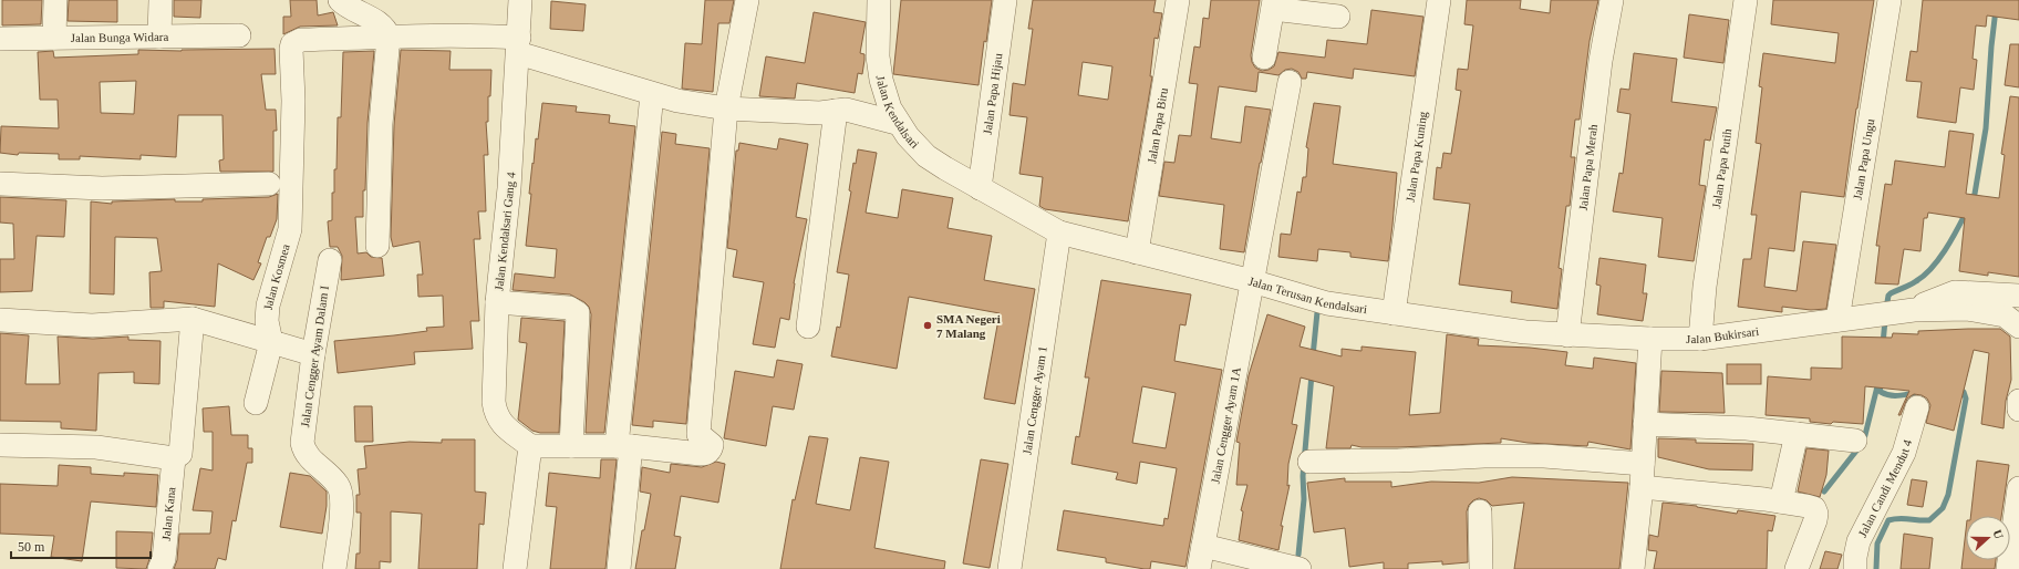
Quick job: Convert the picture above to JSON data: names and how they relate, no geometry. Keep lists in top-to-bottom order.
{
  "streets": {
    "street": [
      "Jalan Bunga Widara",
      "Jalan Papa Hijau",
      "Jalan Kendalsari",
      "Jalan Papa Biru",
      "Jalan Papa Kuning",
      "Jalan Papa Ungu",
      "Jalan Papa Merah",
      "Jalan Papa Putih",
      "Jalan Kendalsari Gang 4",
      "Jalan Kosmea",
      "Jalan Terusan Kendalsari",
      "Jalan Bukirsari",
      "Jalan Cengger Ayam Dalam I",
      "Jalan Cengger Ayam 1",
      "Jalan Cengger Ayam 1A",
      "Jalan Candi Mendut 4",
      "Jalan Kana"
    ]
  },
  "crossings": [
    ["Jalan Papa Hijau", "Jalan Kendalsari"],
    ["Jalan Papa Hijau", "Jalan Terusan Kendalsari"],
    ["Jalan Kendalsari", "Jalan Terusan Kendalsari"],
    ["Jalan Papa Biru", "Jalan Terusan Kendalsari"],
    ["Jalan Papa Kuning", "Jalan Terusan Kendalsari"],
    ["Jalan Papa Ungu", "Jalan Bukirsari"],
    ["Jalan Papa Merah", "Jalan Terusan Kendalsari"],
    ["Jalan Papa Putih", "Jalan Bukirsari"],
    ["Jalan Terusan Kendalsari", "Jalan Bukirsari"],
    ["Jalan Terusan Kendalsari", "Jalan Cengger Ayam 1"],
    ["Jalan Terusan Kendalsari", "Jalan Cengger Ayam 1A"]
  ],
  "places": ["SMA Negeri 7 Malang"],
  "scale_bar": "50 m",
  "north": "right"
}
